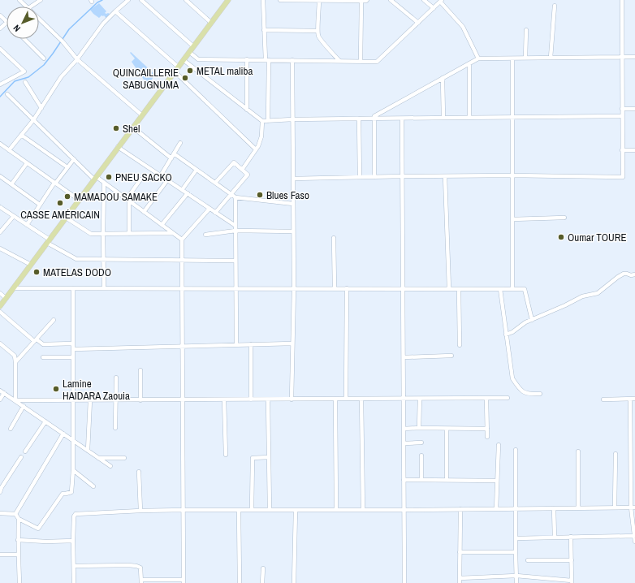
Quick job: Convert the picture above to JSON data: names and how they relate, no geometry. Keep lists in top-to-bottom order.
{
  "places": [
    "METAL maliba",
    "QUINCAILLERIE SABUGNUMA",
    "Shel",
    "PNEU SACKO",
    "Blues Faso",
    "MAMADOU SAMAKE",
    "CASSE AMÉRICAIN",
    "Oumar TOURE",
    "MATELAS DODO",
    "Lamine HAIDARA Zaouia"
  ],
  "north": "bottom left"
}
